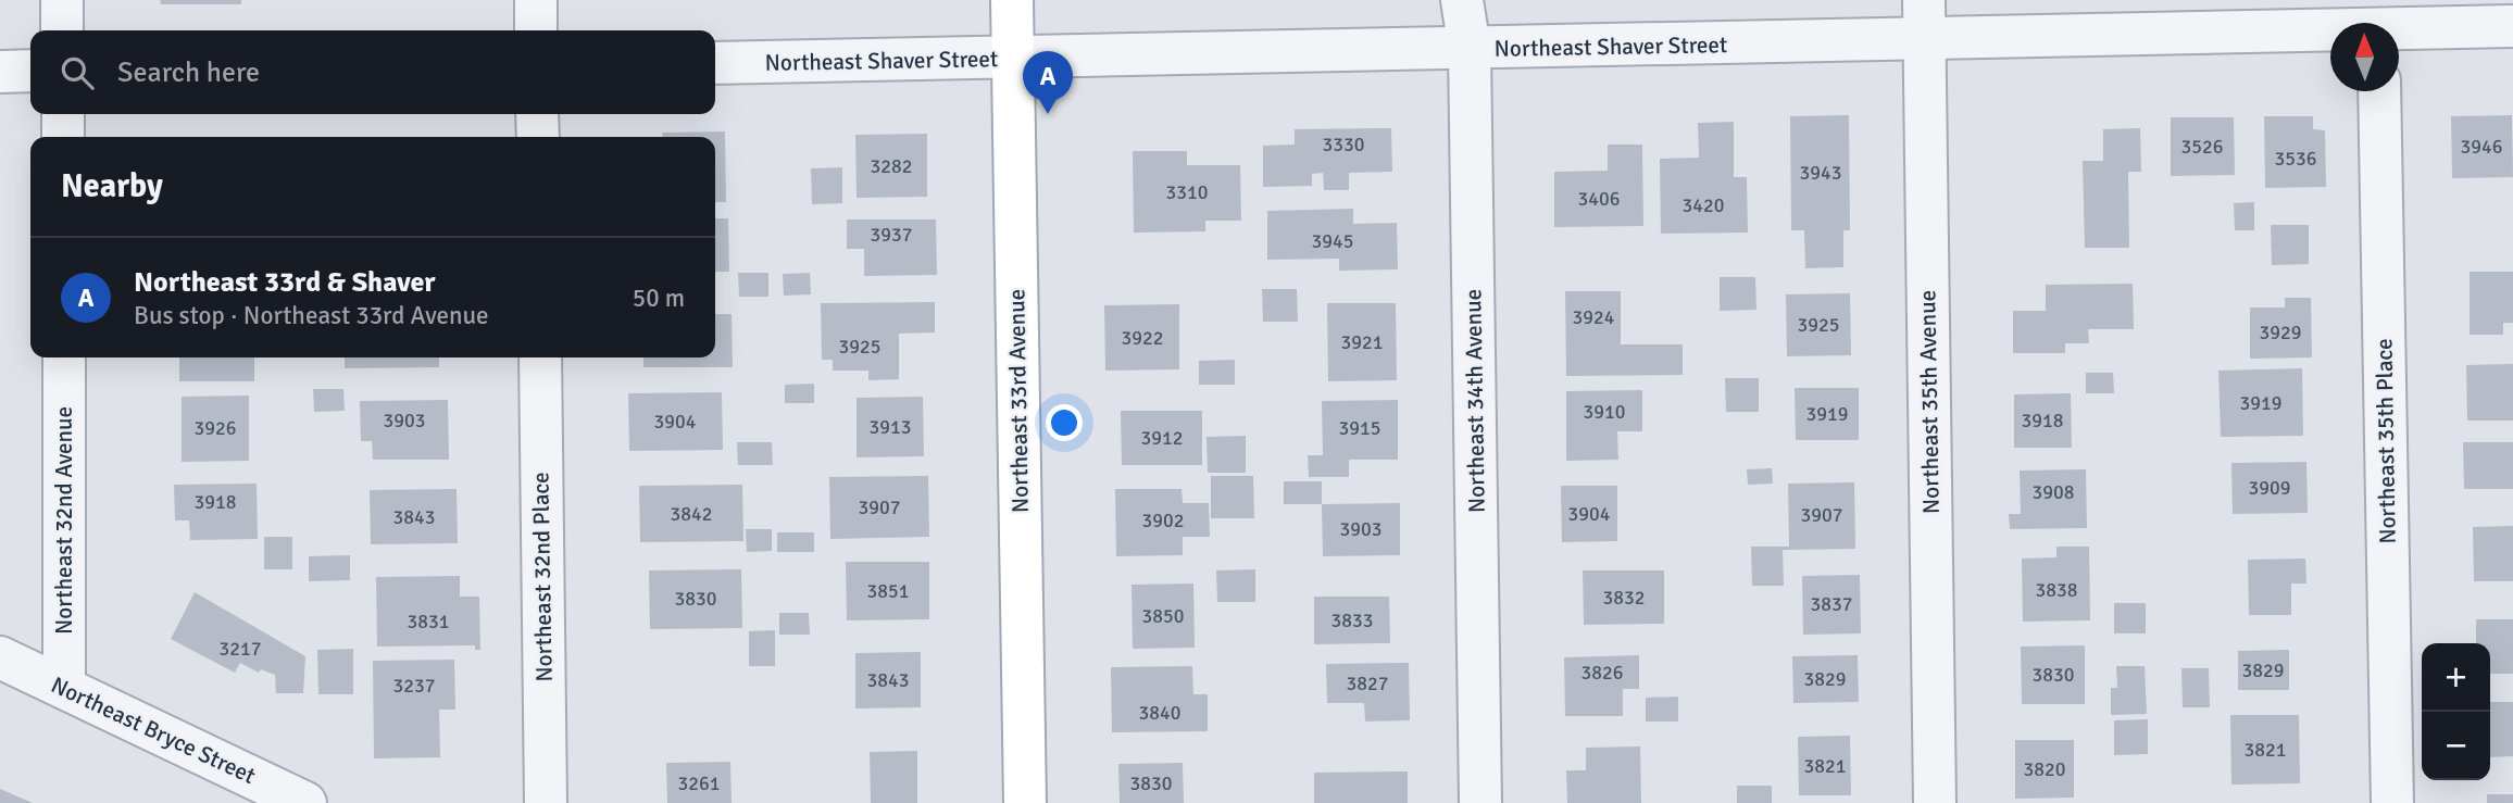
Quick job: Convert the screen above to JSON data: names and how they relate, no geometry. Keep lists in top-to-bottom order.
{
  "streets": {
    "main road": ["Northeast 33rd Avenue"],
    "street": [
      "Northeast Shaver Street",
      "Northeast 34th Avenue",
      "Northeast 35th Avenue",
      "Northeast 35th Place",
      "Northeast 32nd Avenue",
      "Northeast 32nd Place",
      "Northeast Bryce Street"
    ]
  },
  "crossings": [
    ["Northeast Shaver Street", "Northeast 33rd Avenue"],
    ["Northeast Shaver Street", "Northeast 34th Avenue"],
    ["Northeast Shaver Street", "Northeast 35th Avenue"],
    ["Northeast 32nd Avenue", "Northeast Bryce Street"]
  ],
  "house_numbers": [
    "3330",
    "3526",
    "3946",
    "3536",
    "3282",
    "3943",
    "3310",
    "3406",
    "3420",
    "3937",
    "3945",
    "3924",
    "3925",
    "3929",
    "3922",
    "3921",
    "3925",
    "3919",
    "3910",
    "3919",
    "3903",
    "3918",
    "3904",
    "3913",
    "3926",
    "3915",
    "3912",
    "3909",
    "3908",
    "3918",
    "3907",
    "3842",
    "3904",
    "3907",
    "3843",
    "3902",
    "3903",
    "3838",
    "3851",
    "3832",
    "3830",
    "3837",
    "3850",
    "3833",
    "3831",
    "3217",
    "3829",
    "3826",
    "3830",
    "3829",
    "3843",
    "3827",
    "3237",
    "3840",
    "3821",
    "3821",
    "3820",
    "3261",
    "3830"
  ],
  "north": "top",
  "page": {
    "search": "Search here",
    "pins": "A",
    "heading": "Nearby",
    "list": [
      {
        "mark": "A",
        "name": "Northeast 33rd & Shaver",
        "note": "Bus stop · Northeast 33rd Avenue",
        "value": "50 m"
      }
    ],
    "map_buttons": ["+", "−"]
  }
}
